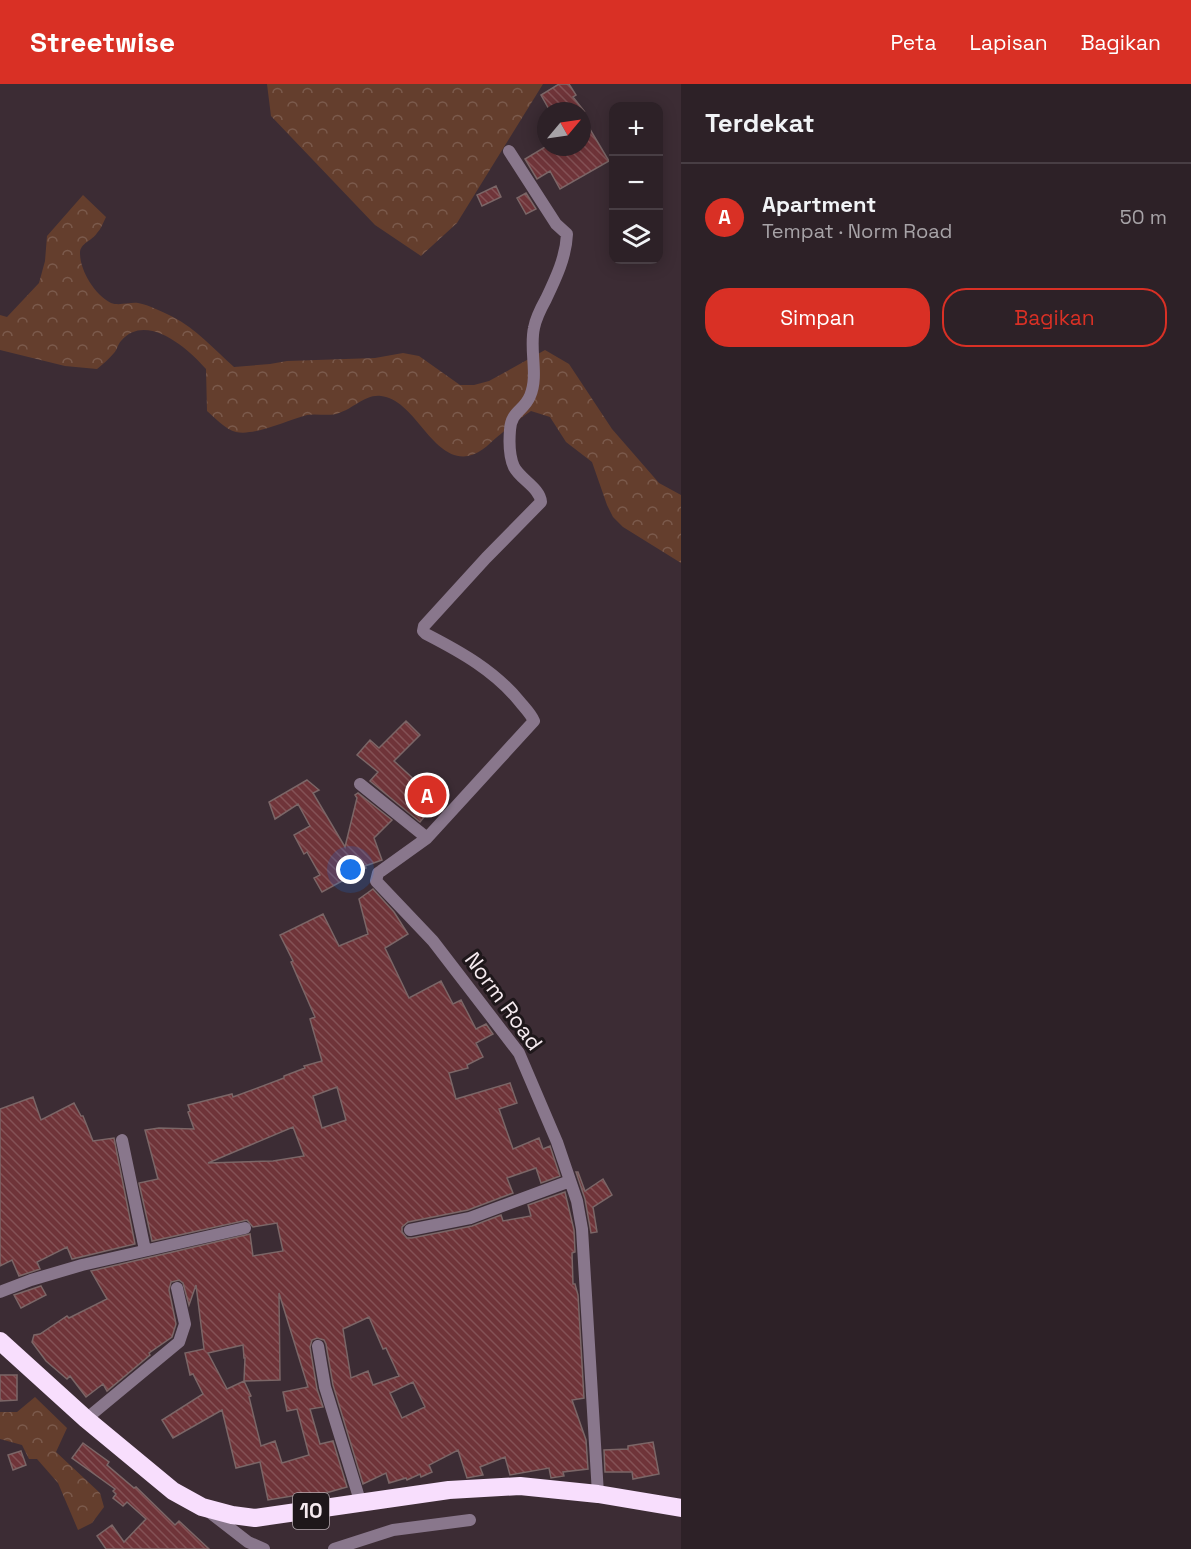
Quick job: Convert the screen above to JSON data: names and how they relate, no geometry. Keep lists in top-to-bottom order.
{
  "streets": {
    "highway": ["10"],
    "street": ["Norm Road"]
  },
  "crossings": [
    ["Norm Road", "10"]
  ],
  "north": "top right",
  "page": {
    "header": "Streetwise",
    "nav": ["Peta", "Lapisan", "Bagikan"],
    "heading": "Terdekat",
    "map_buttons": ["+", "−"],
    "list": [
      {
        "mark": "A",
        "name": "Apartment",
        "note": "Tempat · Norm Road",
        "value": "50 m"
      }
    ],
    "buttons": ["Simpan", "Bagikan"],
    "pins": "A"
  }
}
